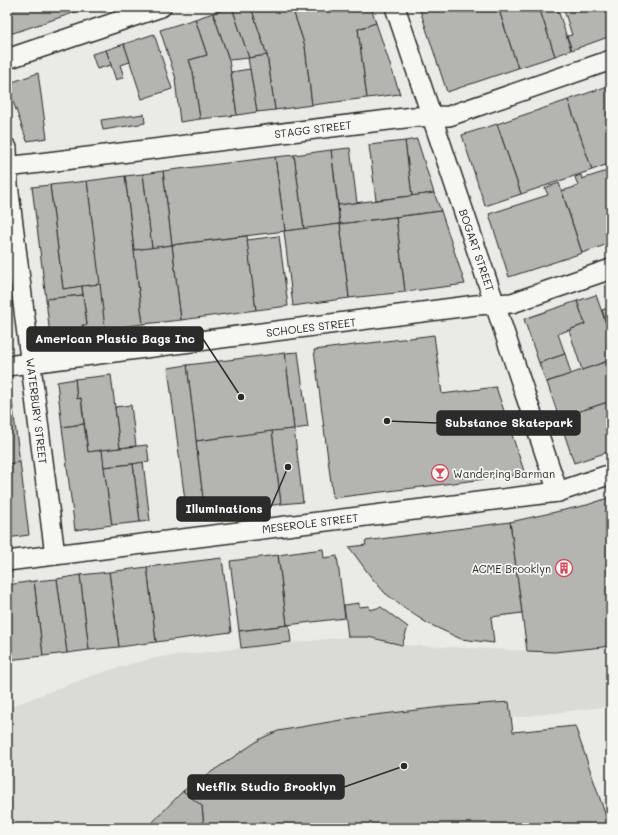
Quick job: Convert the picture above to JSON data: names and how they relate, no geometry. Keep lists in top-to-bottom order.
{
  "streets": {
    "street": [
      "STAGG STREET",
      "BOGART STREET",
      "SCHOLES STREET",
      "WATERBURY STREET",
      "MESEROLE STREET"
    ]
  },
  "crossings": [
    ["STAGG STREET", "BOGART STREET"],
    ["STAGG STREET", "WATERBURY STREET"],
    ["BOGART STREET", "SCHOLES STREET"],
    ["BOGART STREET", "MESEROLE STREET"],
    ["SCHOLES STREET", "WATERBURY STREET"],
    ["WATERBURY STREET", "MESEROLE STREET"]
  ],
  "places": {
    "other": [
      "American Plastic Bags Inc",
      "Substance Skatepark",
      "Illuminations",
      "Netflix Studio Brooklyn"
    ],
    "bar": ["Wandering Barman"],
    "building": ["ACME Brooklyn"]
  }
}
